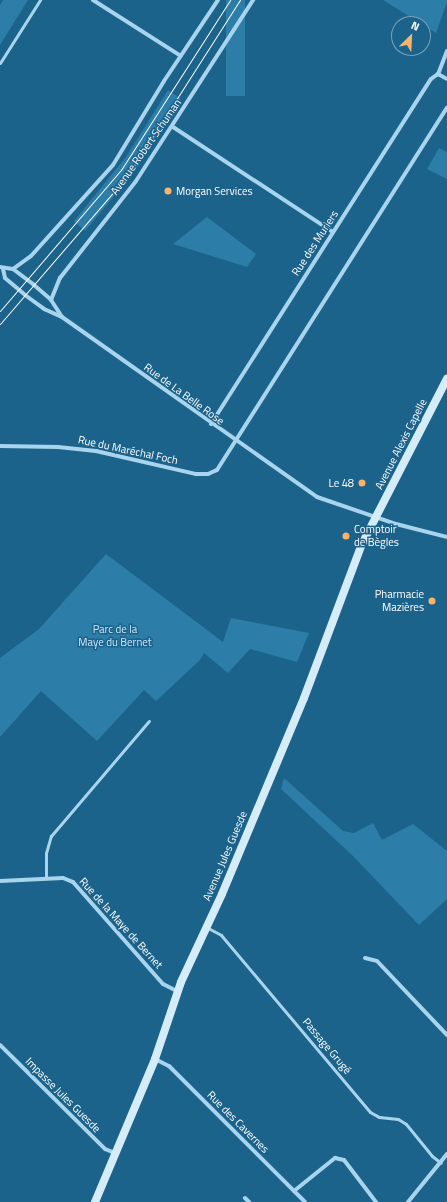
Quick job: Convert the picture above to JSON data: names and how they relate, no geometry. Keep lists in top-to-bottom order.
{
  "streets": {
    "street": [
      "Avenue Robert Schuman",
      "Rue des Muriers",
      "Rue de La Belle Rose",
      "Avenue Alexis Capelle",
      "Rue du Maréchal Foch",
      "Avenue Jules Guesde",
      "Rue de la Maye de Bernet",
      "Impasse Jules Guesde",
      "Rue des Cavernes"
    ],
    "lane": ["Passage Grugé"]
  },
  "crossings": [
    ["Avenue Robert Schuman", "Rue de La Belle Rose"],
    ["Rue des Muriers", "Rue de La Belle Rose"],
    ["Rue de La Belle Rose", "Avenue Alexis Capelle"],
    ["Rue de La Belle Rose", "Rue du Maréchal Foch"],
    ["Rue de La Belle Rose", "Avenue Jules Guesde"],
    ["Avenue Alexis Capelle", "Avenue Jules Guesde"],
    ["Avenue Jules Guesde", "Rue de la Maye de Bernet"],
    ["Avenue Jules Guesde", "Passage Grugé"],
    ["Avenue Jules Guesde", "Impasse Jules Guesde"],
    ["Avenue Jules Guesde", "Rue des Cavernes"]
  ],
  "parks": ["Parc de la Maye du Bernet"],
  "places": [
    "Morgan Services",
    "Le 48",
    "Comptoir de Bègles",
    "Pharmacie Mazières"
  ],
  "north": "top right"
}
